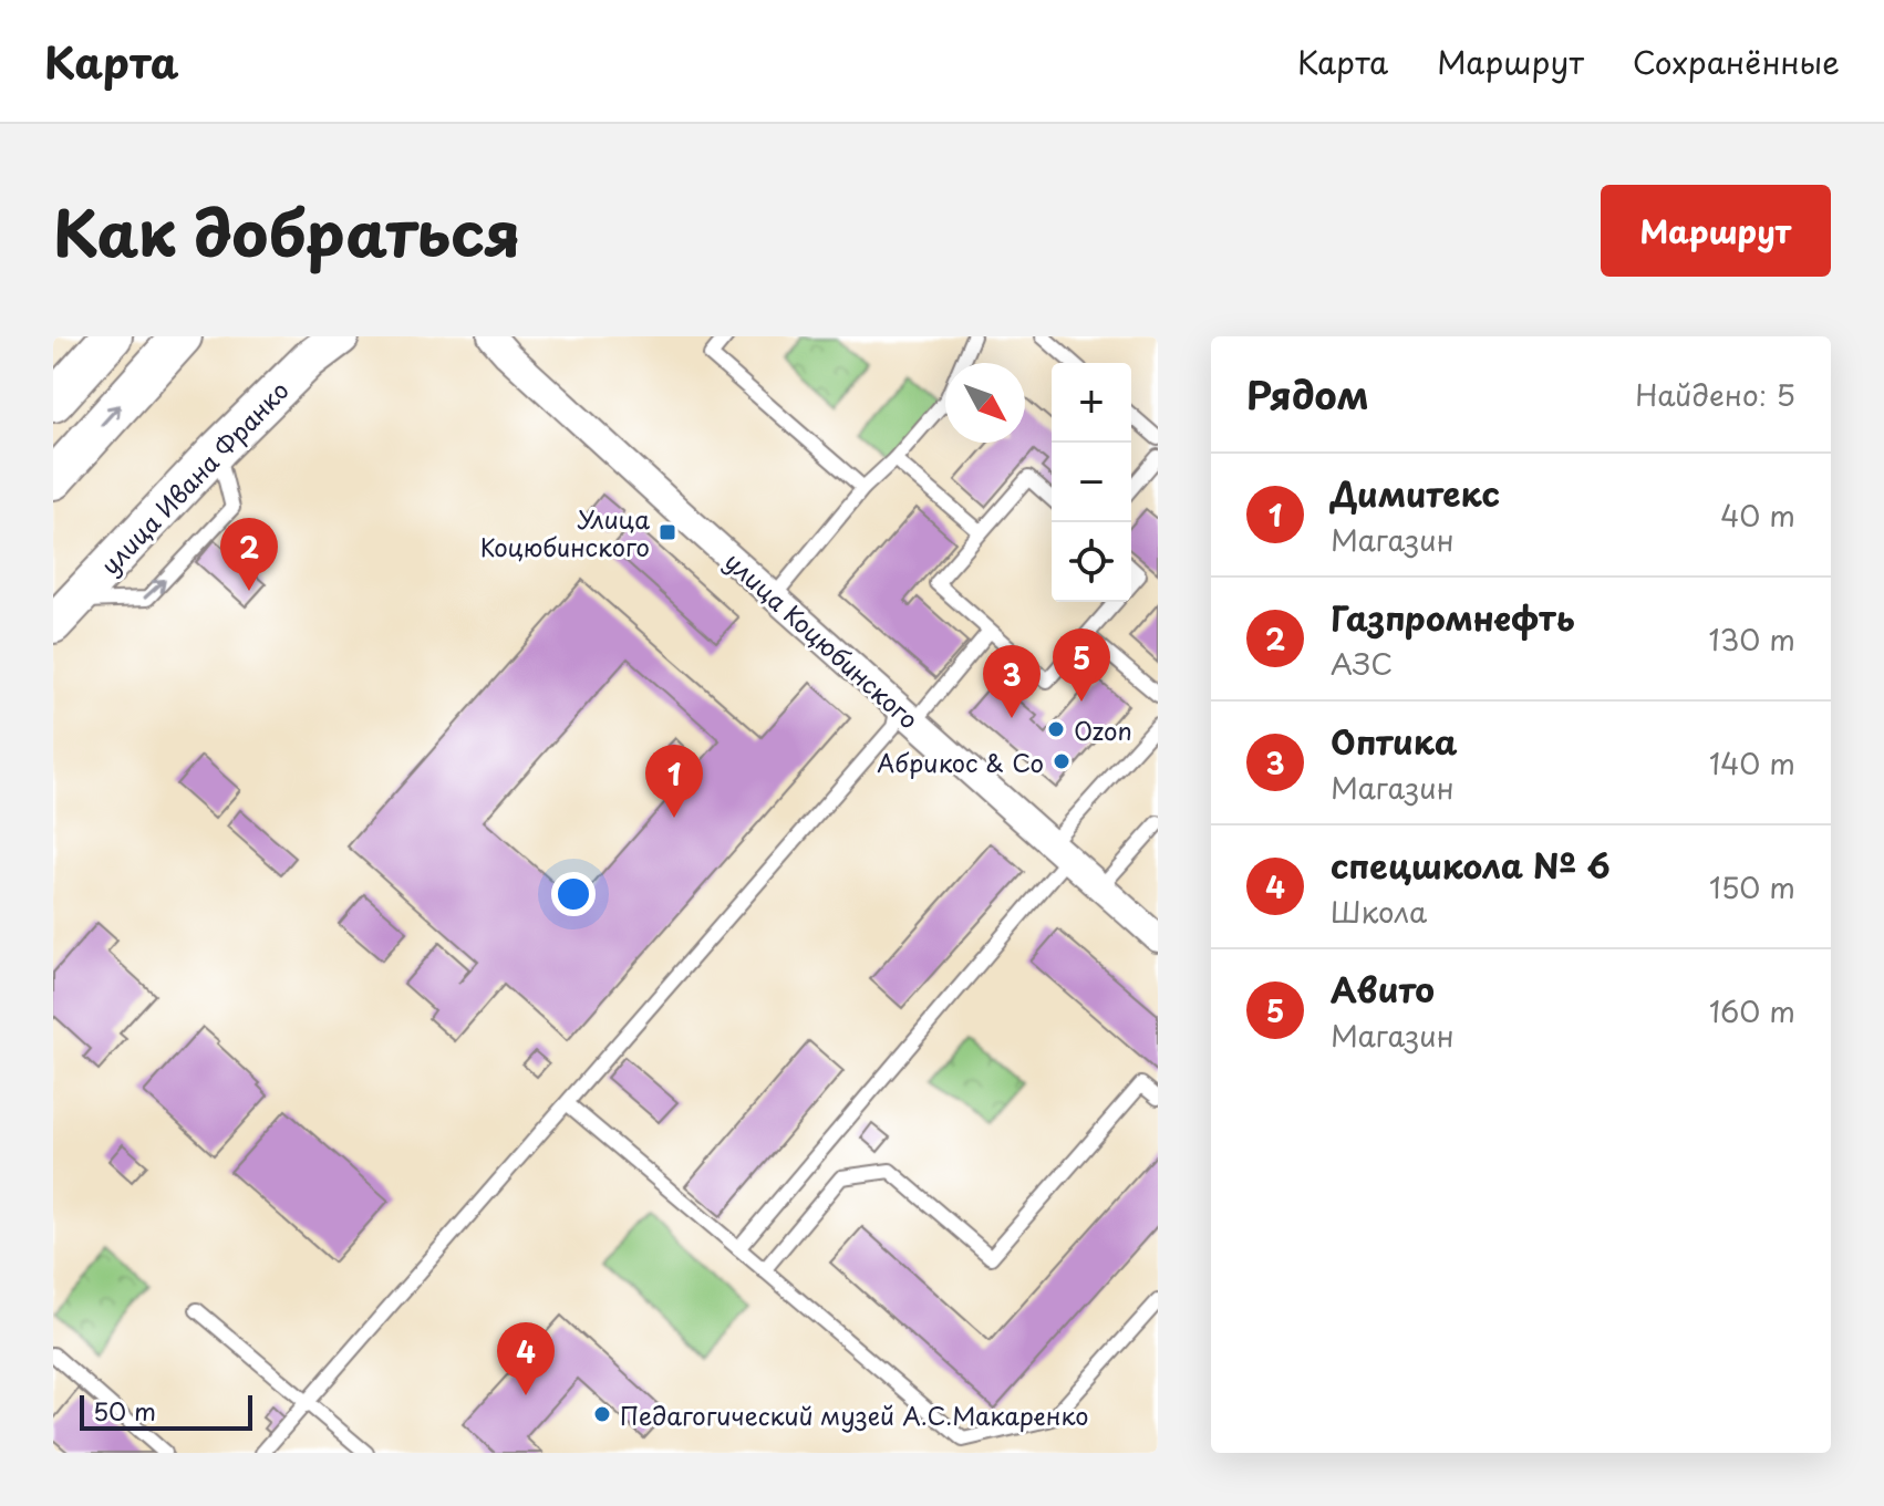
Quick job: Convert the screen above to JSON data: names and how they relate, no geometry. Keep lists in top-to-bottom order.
{
  "streets": {
    "street": ["улица Ивана Франко", "улица Коцюбинского"]
  },
  "places": {
    "transit": ["Улица Коцюбинского"],
    "other": ["Ozon", "Абрикос & Co", "Педагогический музей А.С.Макаренко"]
  },
  "scale_bar": "50 m",
  "north": "bottom right",
  "page": {
    "header": "Карта",
    "nav": ["Карта", "Маршрут", "Сохранённые"],
    "title": "Как добраться",
    "buttons": "Маршрут",
    "heading": ["Рядом", "Найдено: 5"],
    "map_buttons": ["+", "−"],
    "list": [
      {
        "mark": "1",
        "name": "Димитекс",
        "note": "Магазин",
        "value": "40 m"
      },
      {
        "mark": "2",
        "name": "Газпромнефть",
        "note": "АЗС",
        "value": "130 m"
      },
      {
        "mark": "3",
        "name": "Оптика",
        "note": "Магазин",
        "value": "140 m"
      },
      {
        "mark": "4",
        "name": "спецшкола № 6",
        "note": "Школа",
        "value": "150 m"
      },
      {
        "mark": "5",
        "name": "Авито",
        "note": "Магазин",
        "value": "160 m"
      }
    ],
    "pins": [
      "2",
      "5",
      "3",
      "1",
      "4"
    ],
    "scale": "50 m"
  }
}
